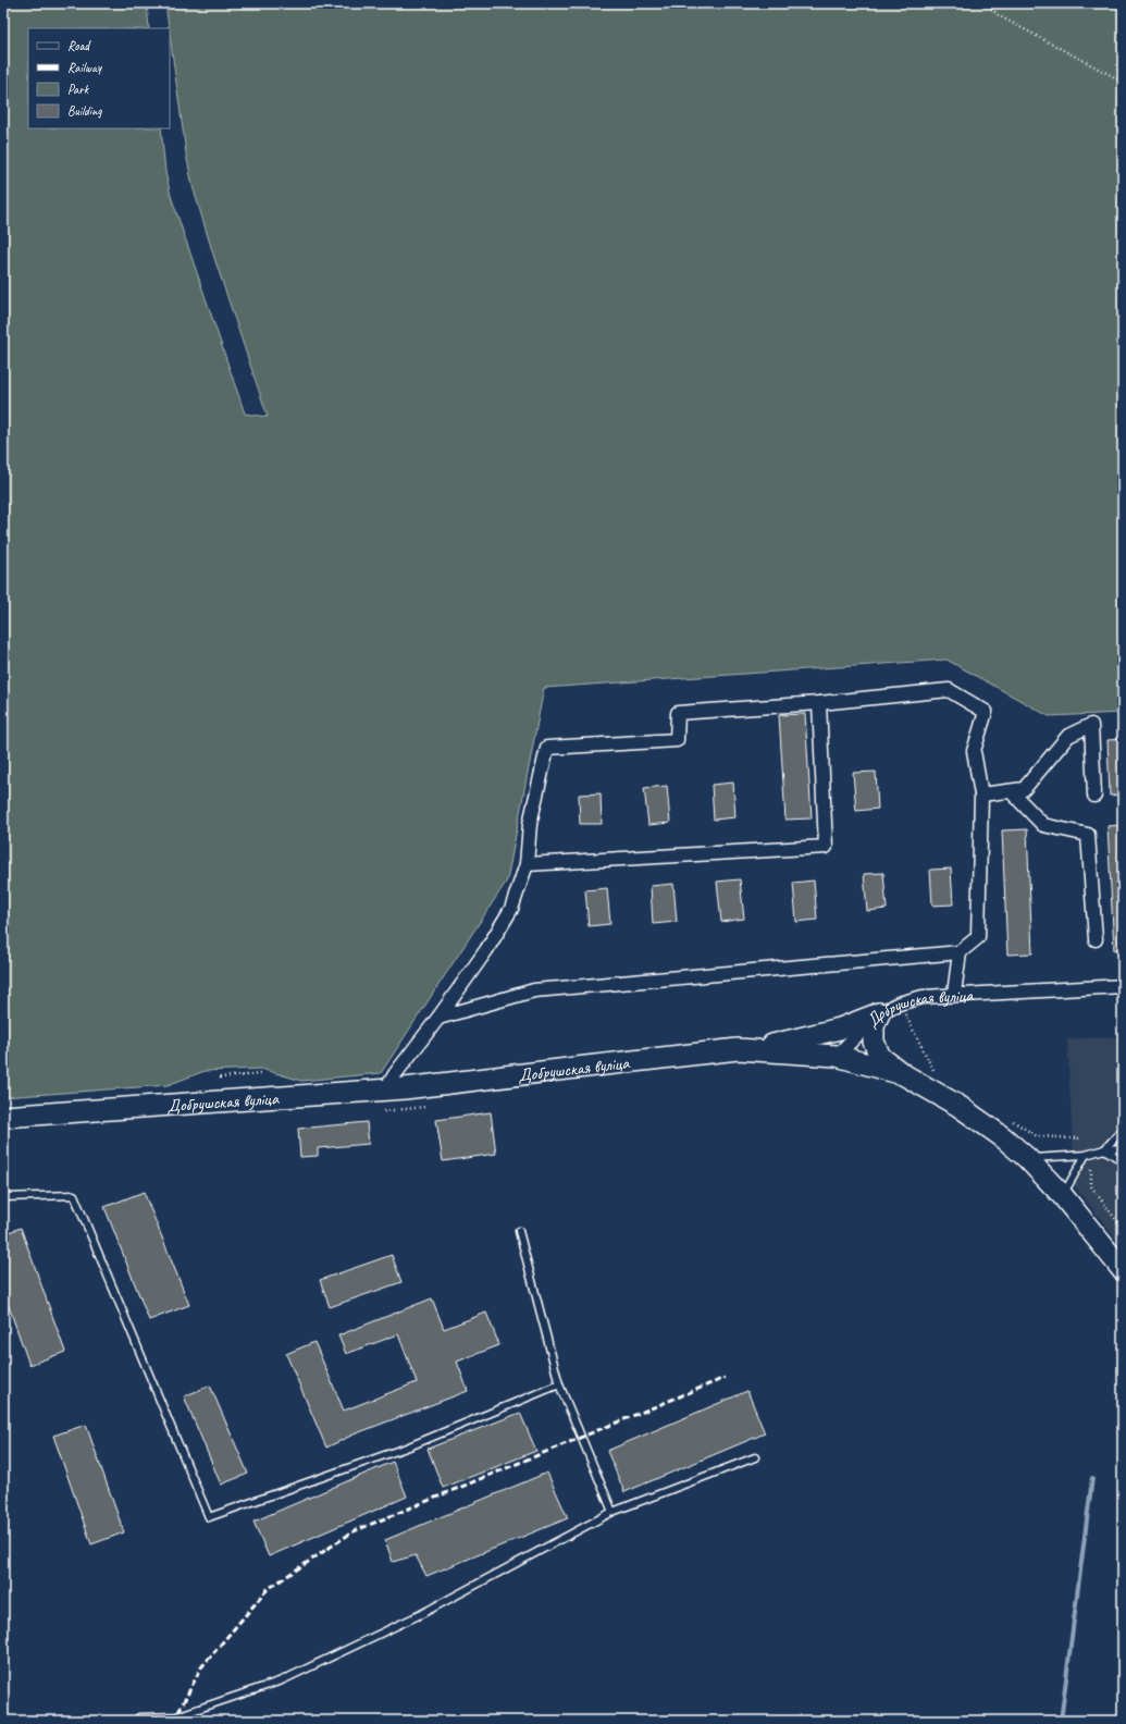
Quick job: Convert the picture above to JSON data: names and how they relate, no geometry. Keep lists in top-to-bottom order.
{
  "streets": {
    "main road": ["Добрушская вуліца"]
  },
  "legend": [
    "Road",
    "Railway",
    "Park",
    "Building"
  ]
}
